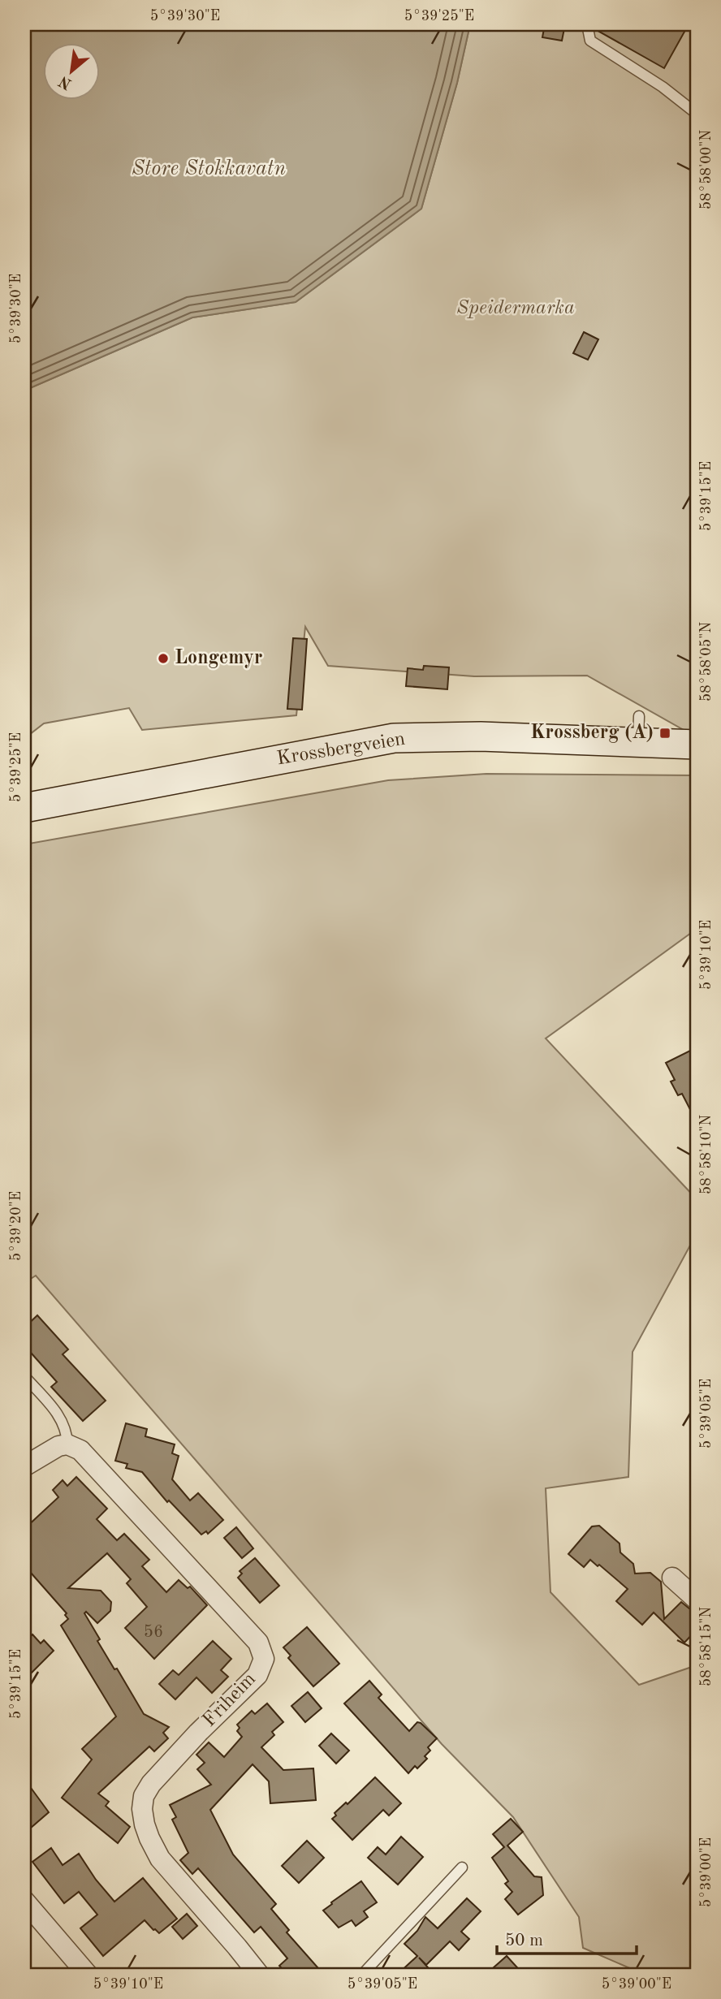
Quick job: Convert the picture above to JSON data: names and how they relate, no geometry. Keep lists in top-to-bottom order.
{
  "streets": {
    "street": ["Krossbergveien", "Friheim"]
  },
  "water": ["Store Stokkavatn"],
  "parks": ["Speidermarka"],
  "places": {
    "other": ["Longemyr"],
    "transit": ["Krossberg (A)"]
  },
  "house_numbers": ["56"],
  "scale_bar": "50 m",
  "north": "bottom left",
  "coordinates": [
    "5°39'30\"E",
    "5°39'25\"E",
    "58°58'00\"N",
    "5°39'15\"E",
    "58°58'05\"N",
    "5°39'10\"E",
    "58°58'10\"N",
    "5°39'20\"E",
    "5°39'05\"E",
    "58°58'15\"N",
    "5°39'00\"E"
  ]
}
